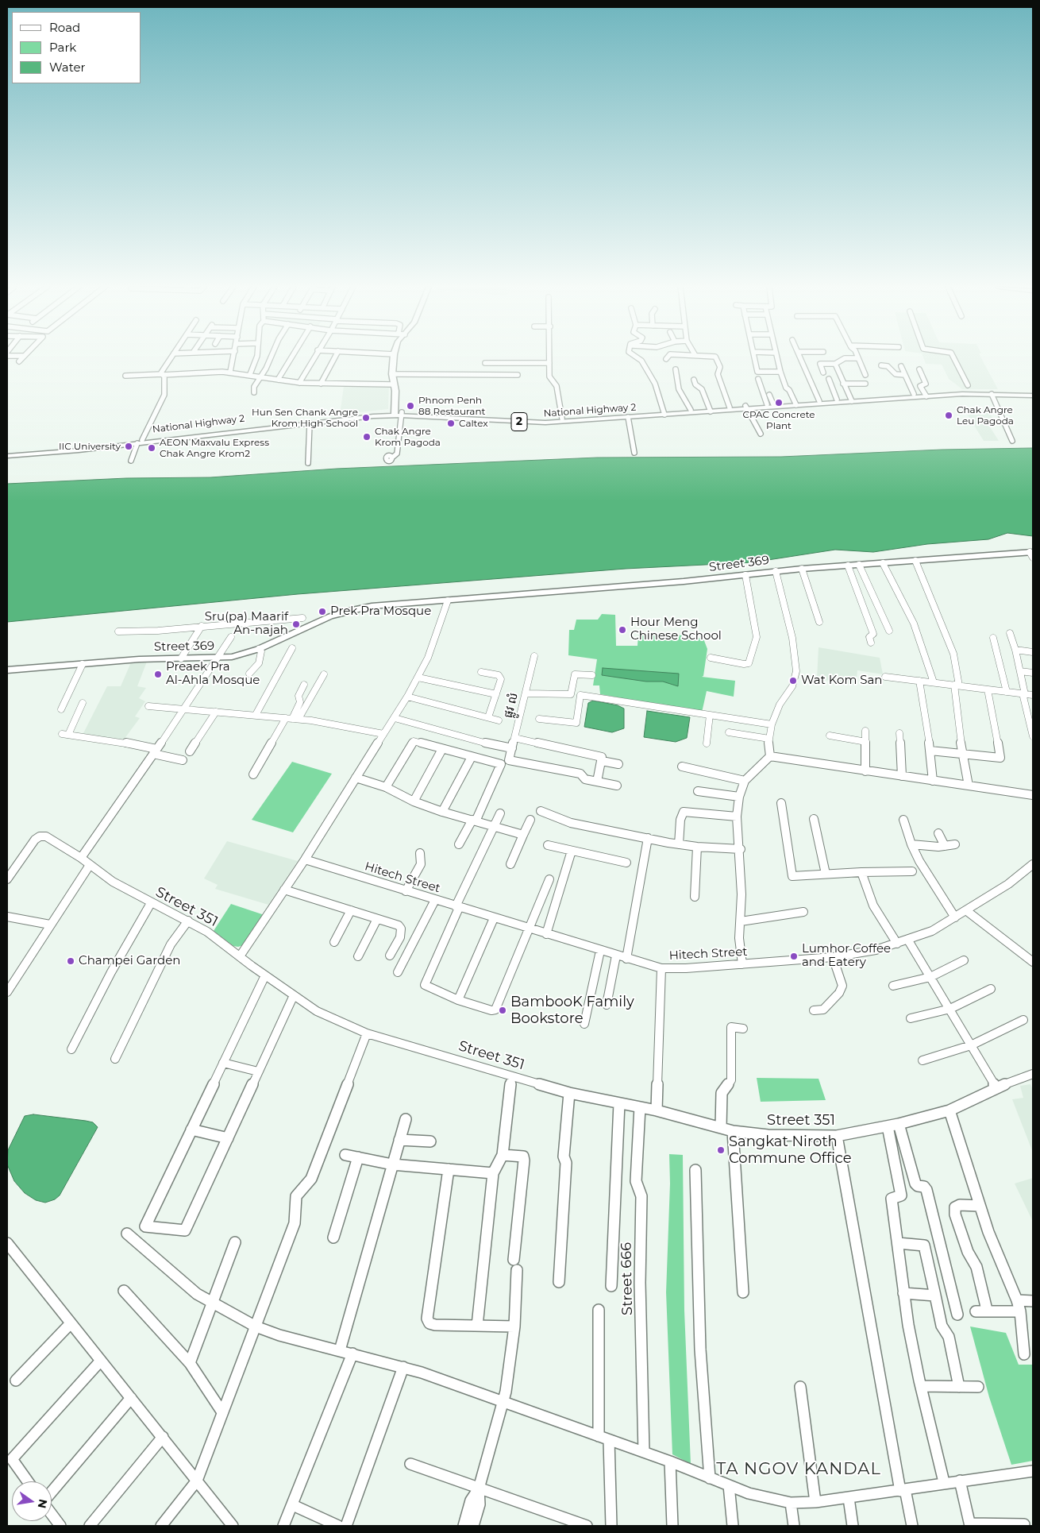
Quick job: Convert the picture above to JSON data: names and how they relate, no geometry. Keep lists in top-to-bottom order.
{
  "streets": {
    "main road": ["National Highway 2", "2", "Street 369"],
    "street": [
      "ផ្លូវ លំ",
      "Hitech Street",
      "Street 351",
      "Street 666"
    ]
  },
  "crossings": [
    ["Street 351", "Street 666"]
  ],
  "districts": ["TA NGOV KANDAL"],
  "places": [
    "CPAC Concrete Plant",
    "Phnom Penh 88 Restaurant",
    "Chak Angre Leu Pagoda",
    "Hun Sen Chank Angre Krom High School",
    "Caltex",
    "Chak Angre Krom Pagoda",
    "IIC University",
    "AEON Maxvalu Express Chak Angre Krom2",
    "Prek Pra Mosque",
    "Sru(pa) Maarif An-najah",
    "Hour Meng Chinese School",
    "Preaek Pra Al-Ahla Mosque",
    "Wat Kom San",
    "Lumhor Coffee and Eatery",
    "Champei Garden",
    "BambooK Family Bookstore",
    "Sangkat Niroth Commune Office"
  ],
  "legend": ["Road", "Park", "Water"],
  "north": "right"
}
